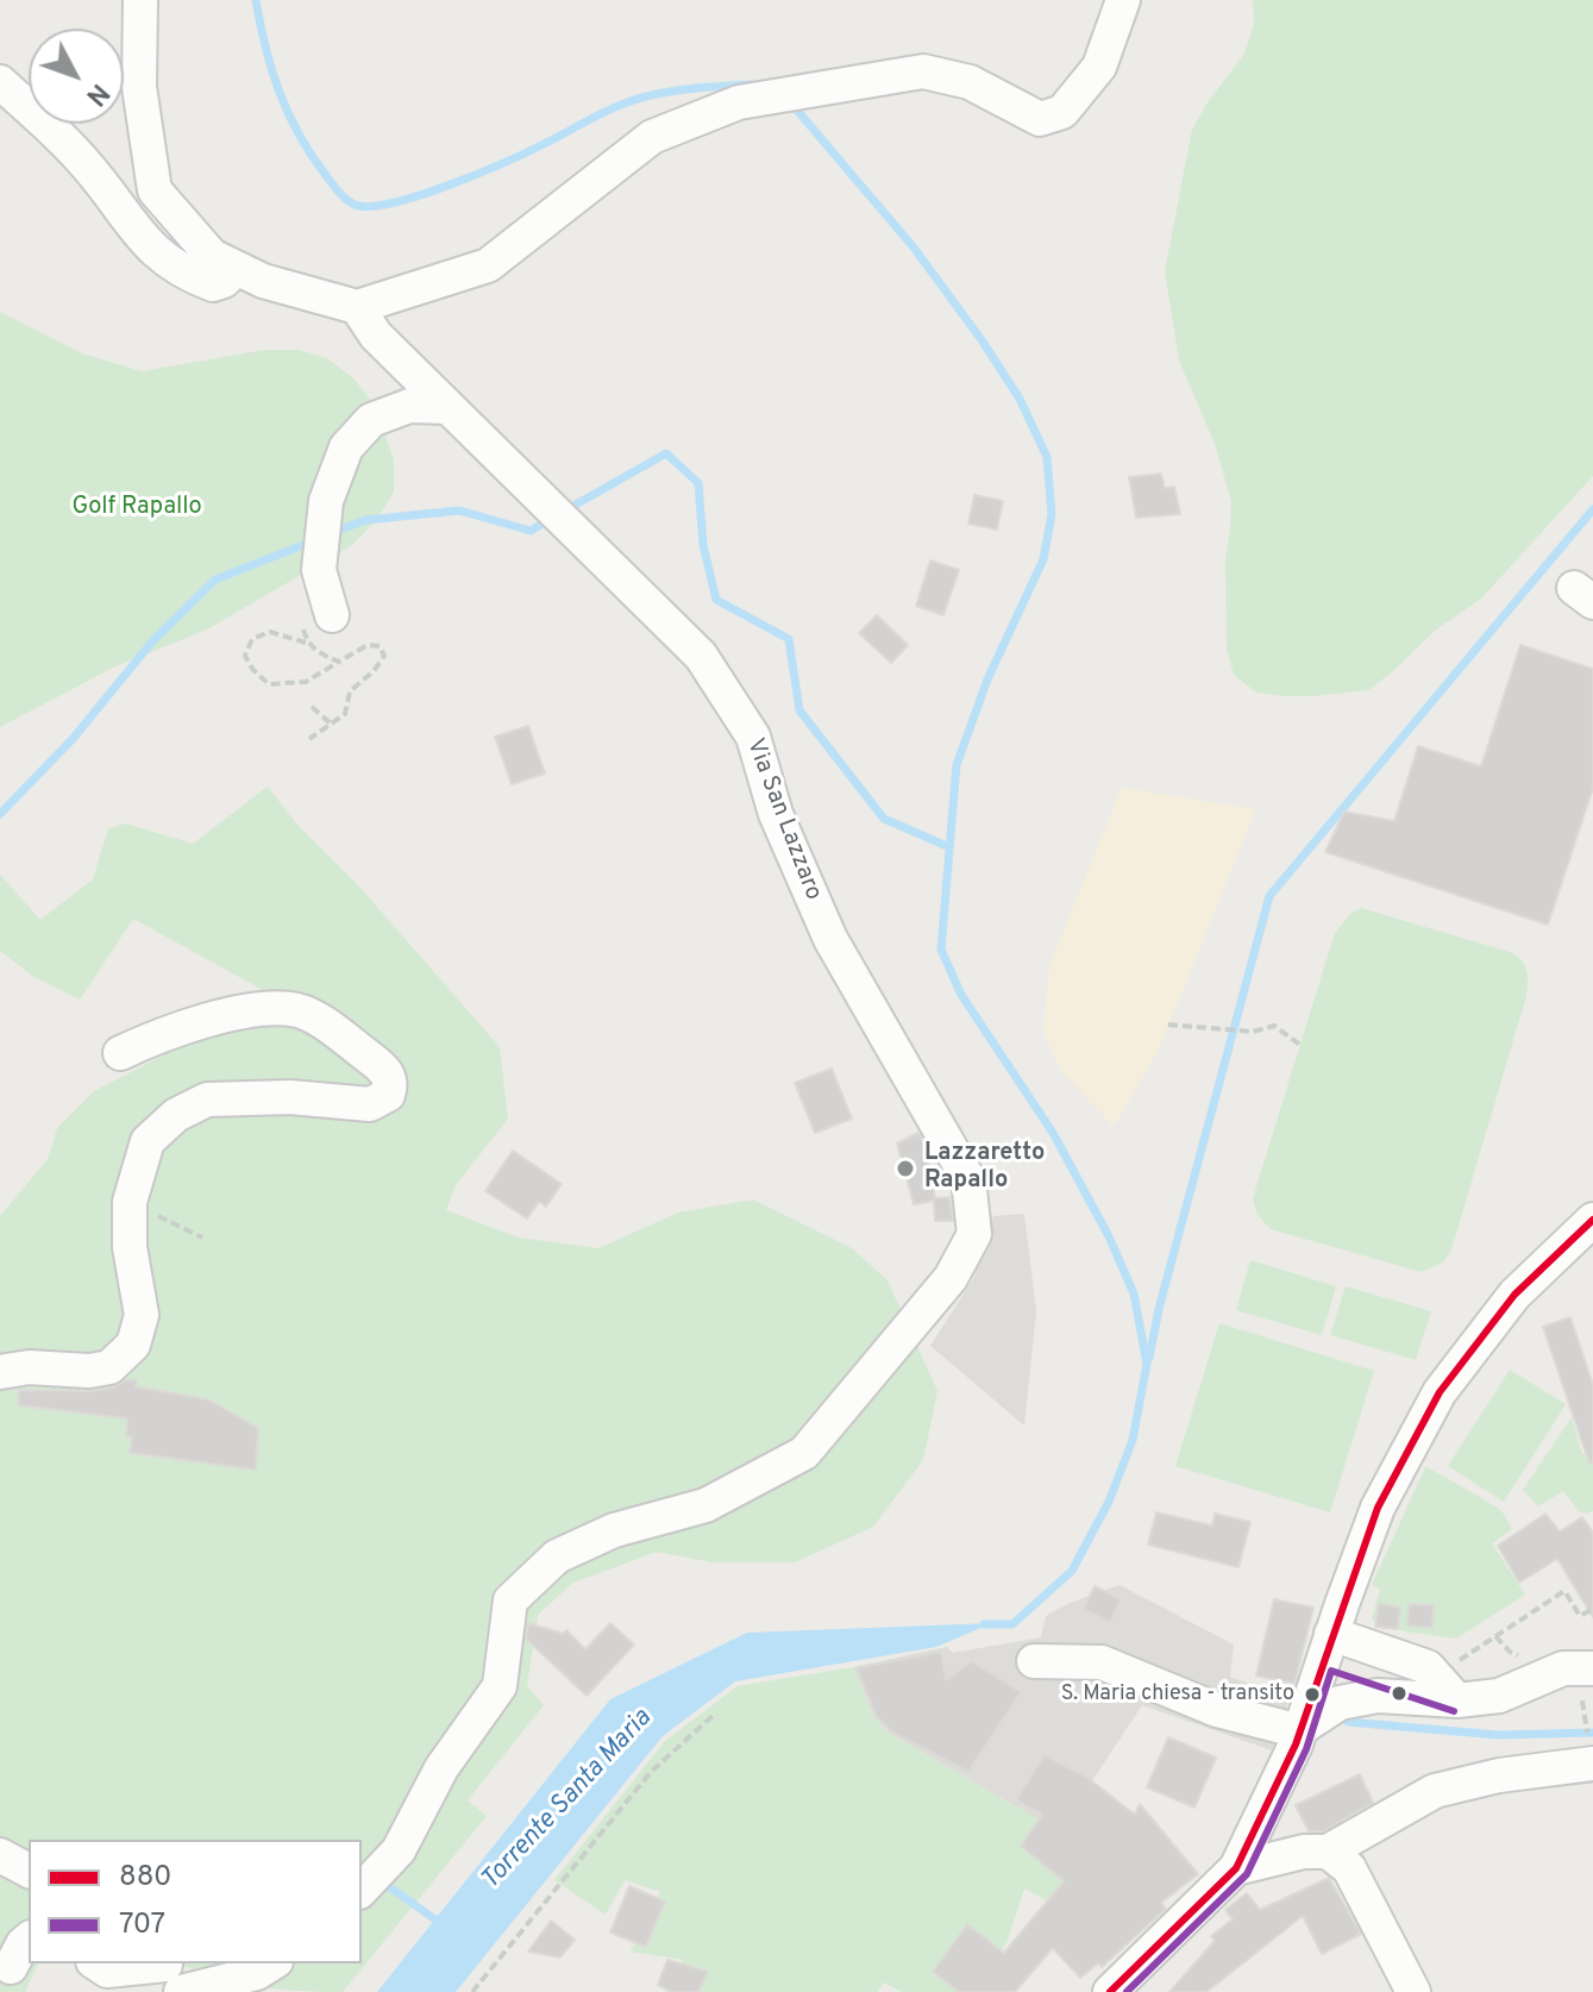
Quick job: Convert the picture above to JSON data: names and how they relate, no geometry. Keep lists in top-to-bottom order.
{
  "streets": {
    "street": ["Via San Lazzaro"]
  },
  "water": ["Torrente Santa Maria"],
  "parks": ["Golf Rapallo"],
  "places": ["Lazzaretto Rapallo", "S. Maria chiesa - transito"],
  "lines": ["transit line 880", "transit line 707"],
  "legend": ["880", "707"],
  "north": "bottom right"
}
